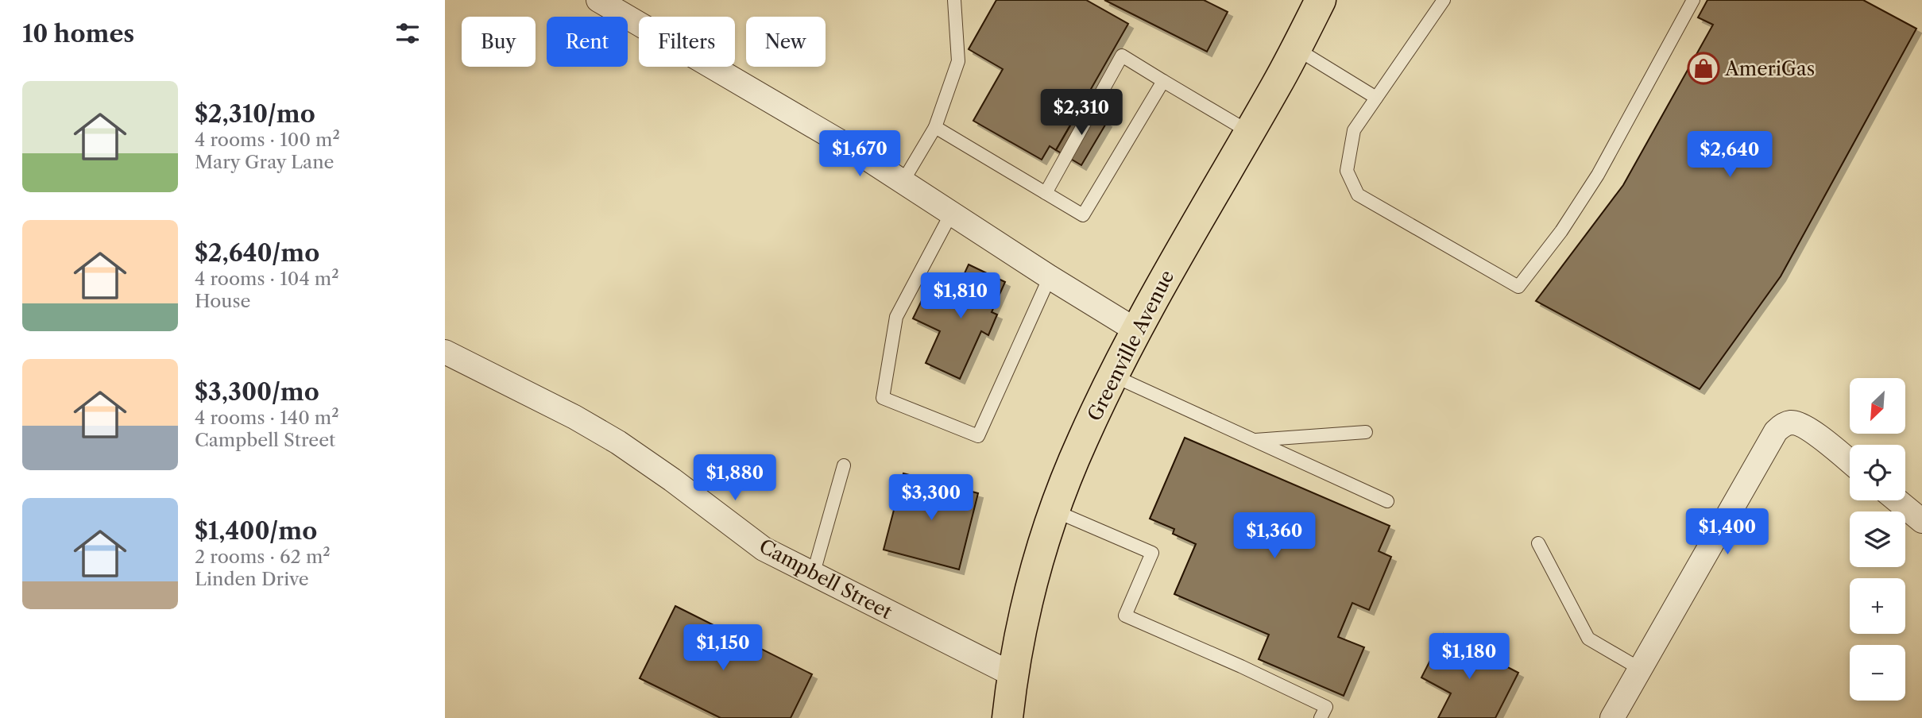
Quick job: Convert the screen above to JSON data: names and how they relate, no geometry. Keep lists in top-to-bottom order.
{
  "streets": {
    "main road": ["Greenville Avenue"],
    "street": ["Campbell Street"]
  },
  "crossings": [
    ["Greenville Avenue", "Campbell Street"]
  ],
  "places": {
    "shop": ["AmeriGas"]
  },
  "north": "bottom left",
  "page": {
    "heading": "10 homes",
    "chip": [
      "Buy",
      "Rent",
      "Filters",
      "New"
    ],
    "list": [
      {
        "name": "$2,310/mo",
        "note": "4 rooms · 100 m² · Mary Gray Lane"
      },
      {
        "name": "$2,640/mo",
        "note": "4 rooms · 104 m² · House"
      },
      {
        "name": "$3,300/mo",
        "note": "4 rooms · 140 m² · Campbell Street"
      },
      {
        "name": "$1,400/mo",
        "note": "2 rooms · 62 m² · Linden Drive"
      }
    ],
    "price": [
      "$2,310",
      "$1,670",
      "$2,640",
      "$1,810",
      "$1,880",
      "$3,300",
      "$1,400",
      "$1,360",
      "$1,150",
      "$1,180"
    ],
    "map_buttons": ["+", "−"]
  }
}
